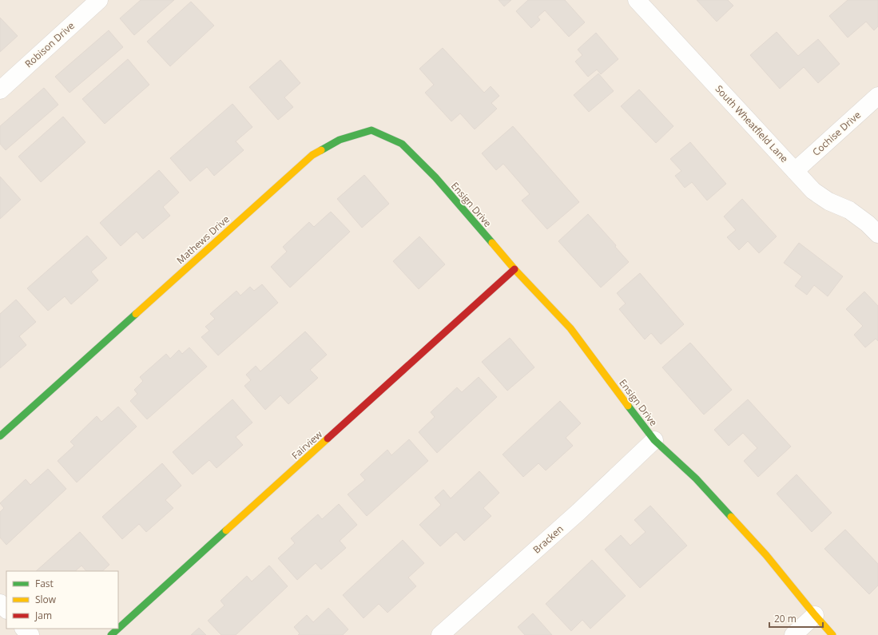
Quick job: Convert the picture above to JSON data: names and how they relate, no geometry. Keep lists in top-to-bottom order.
{
  "streets": {
    "street": [
      "Robison Drive",
      "South Wheatfield Lane",
      "Cochise Drive",
      "Ensign Drive",
      "Mathews Drive",
      "Fairview",
      "Bracken"
    ]
  },
  "crossings": [
    ["South Wheatfield Lane", "Cochise Drive"],
    ["Ensign Drive", "Mathews Drive"],
    ["Ensign Drive", "Fairview"],
    ["Ensign Drive", "Bracken"]
  ],
  "legend": ["Fast", "Slow", "Jam"],
  "scale_bar": "20 m"
}
